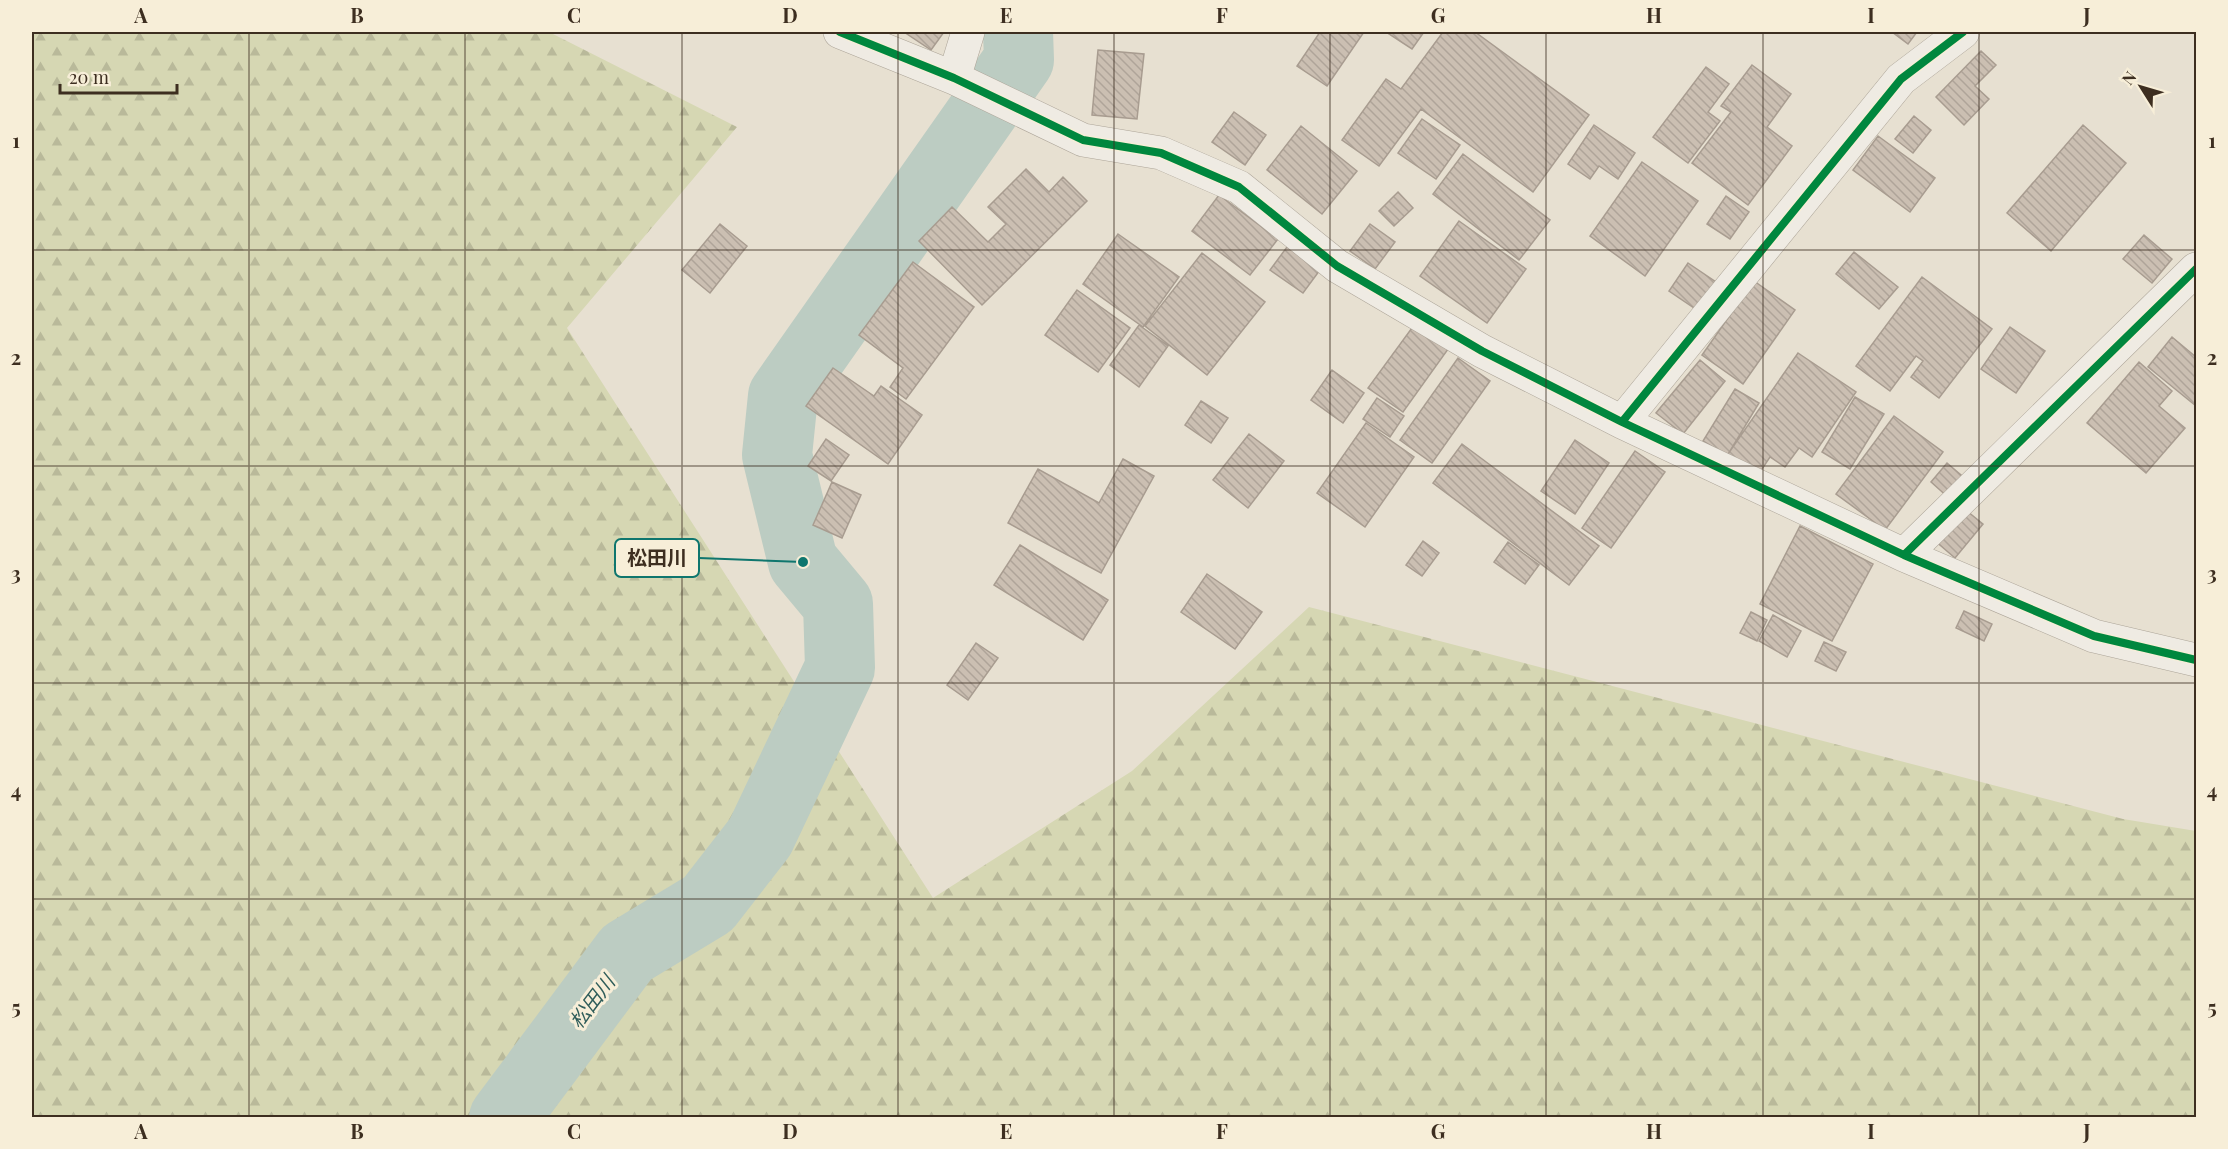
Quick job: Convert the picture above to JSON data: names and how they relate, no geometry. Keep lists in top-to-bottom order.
{
  "water": ["松田川"],
  "places": ["松田川"],
  "scale_bar": "20 m",
  "north": "top left",
  "grid": {
    "columns": [
      "A",
      "B",
      "C",
      "D",
      "E",
      "F",
      "G",
      "H",
      "I",
      "J"
    ],
    "rows": [
      "1",
      "2",
      "3",
      "4",
      "5"
    ]
  }
}
